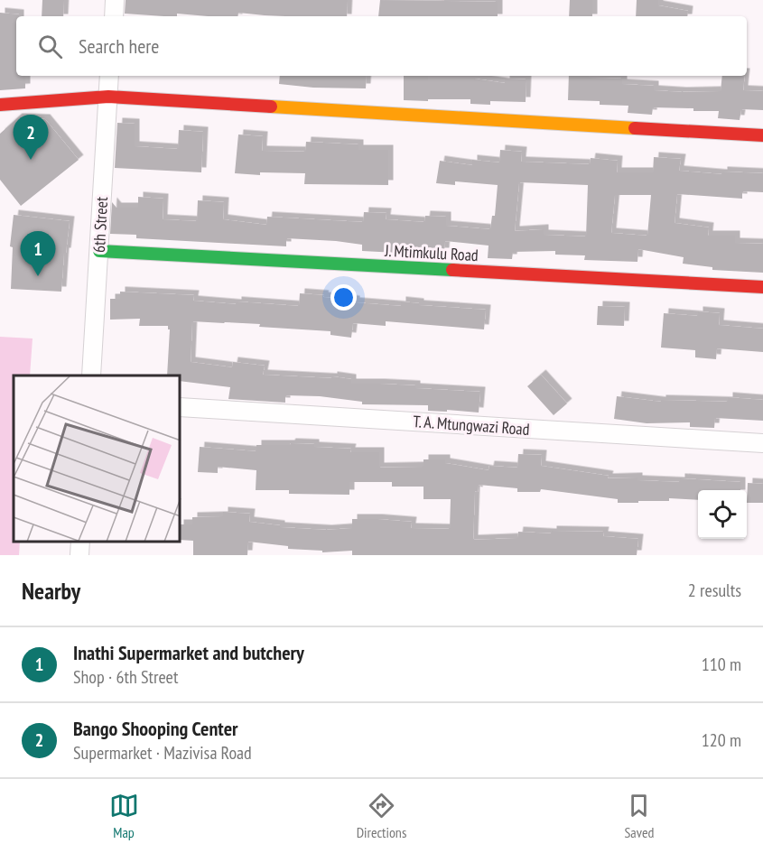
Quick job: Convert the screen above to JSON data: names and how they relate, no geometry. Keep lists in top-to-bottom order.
{
  "streets": {
    "street": ["6th Street", "J. Mtimkulu Road", "T. A. Mtungwazi Road"]
  },
  "crossings": [
    ["6th Street", "J. Mtimkulu Road"]
  ],
  "page": {
    "search": "Search here",
    "pins": ["2", "1"],
    "heading": ["Nearby", "2 results"],
    "list": [
      {
        "mark": "1",
        "name": "Inathi Supermarket and butchery",
        "note": "Shop · 6th Street",
        "value": "110 m"
      },
      {
        "mark": "2",
        "name": "Bango Shooping Center",
        "note": "Supermarket · Mazivisa Road",
        "value": "120 m"
      }
    ],
    "nav": ["Map", "Directions", "Saved"]
  }
}
